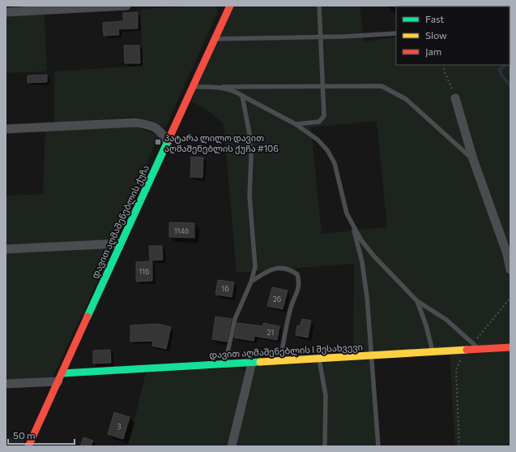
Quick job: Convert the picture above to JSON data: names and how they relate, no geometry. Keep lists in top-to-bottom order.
{
  "streets": {
    "street": ["დავით აღმაშენებლის ქუჩა", "დავით აღმაშენებლის I შესახვევი"]
  },
  "crossings": [
    ["დავით აღმაშენებლის ქუჩა", "დავით აღმაშენებლის I შესახვევი"]
  ],
  "places": {
    "transit": ["პატარა ლილო დავით აღმაშენებლის ქუჩა #106"]
  },
  "house_numbers": [
    "114ბ",
    "116",
    "16",
    "26",
    "21",
    "3"
  ],
  "legend": ["Fast", "Slow", "Jam"],
  "scale_bar": "50 m"
}
